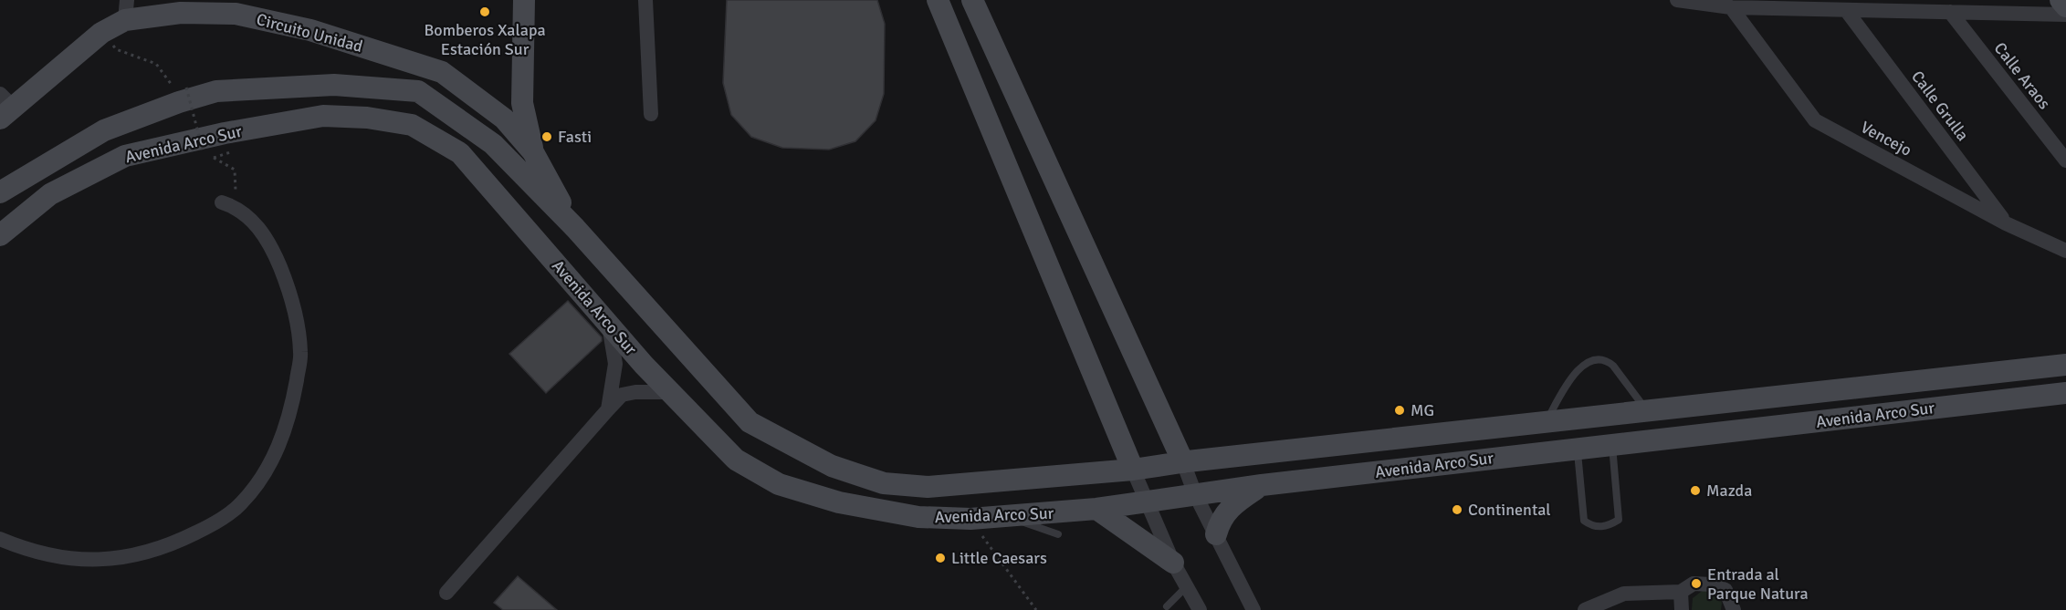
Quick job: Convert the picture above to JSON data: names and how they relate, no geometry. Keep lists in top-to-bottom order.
{
  "streets": {
    "main road": ["Circuito Unidad", "Avenida Arco Sur"],
    "street": ["Calle Araos", "Calle Grulla", "Vencejo"]
  },
  "crossings": [
    ["Circuito Unidad", "Avenida Arco Sur"],
    ["Calle Grulla", "Vencejo"]
  ],
  "places": [
    "Bomberos Xalapa Estación Sur",
    "Fasti",
    "MG",
    "Mazda",
    "Continental",
    "Little Caesars",
    "Entrada al Parque Natura"
  ]
}
